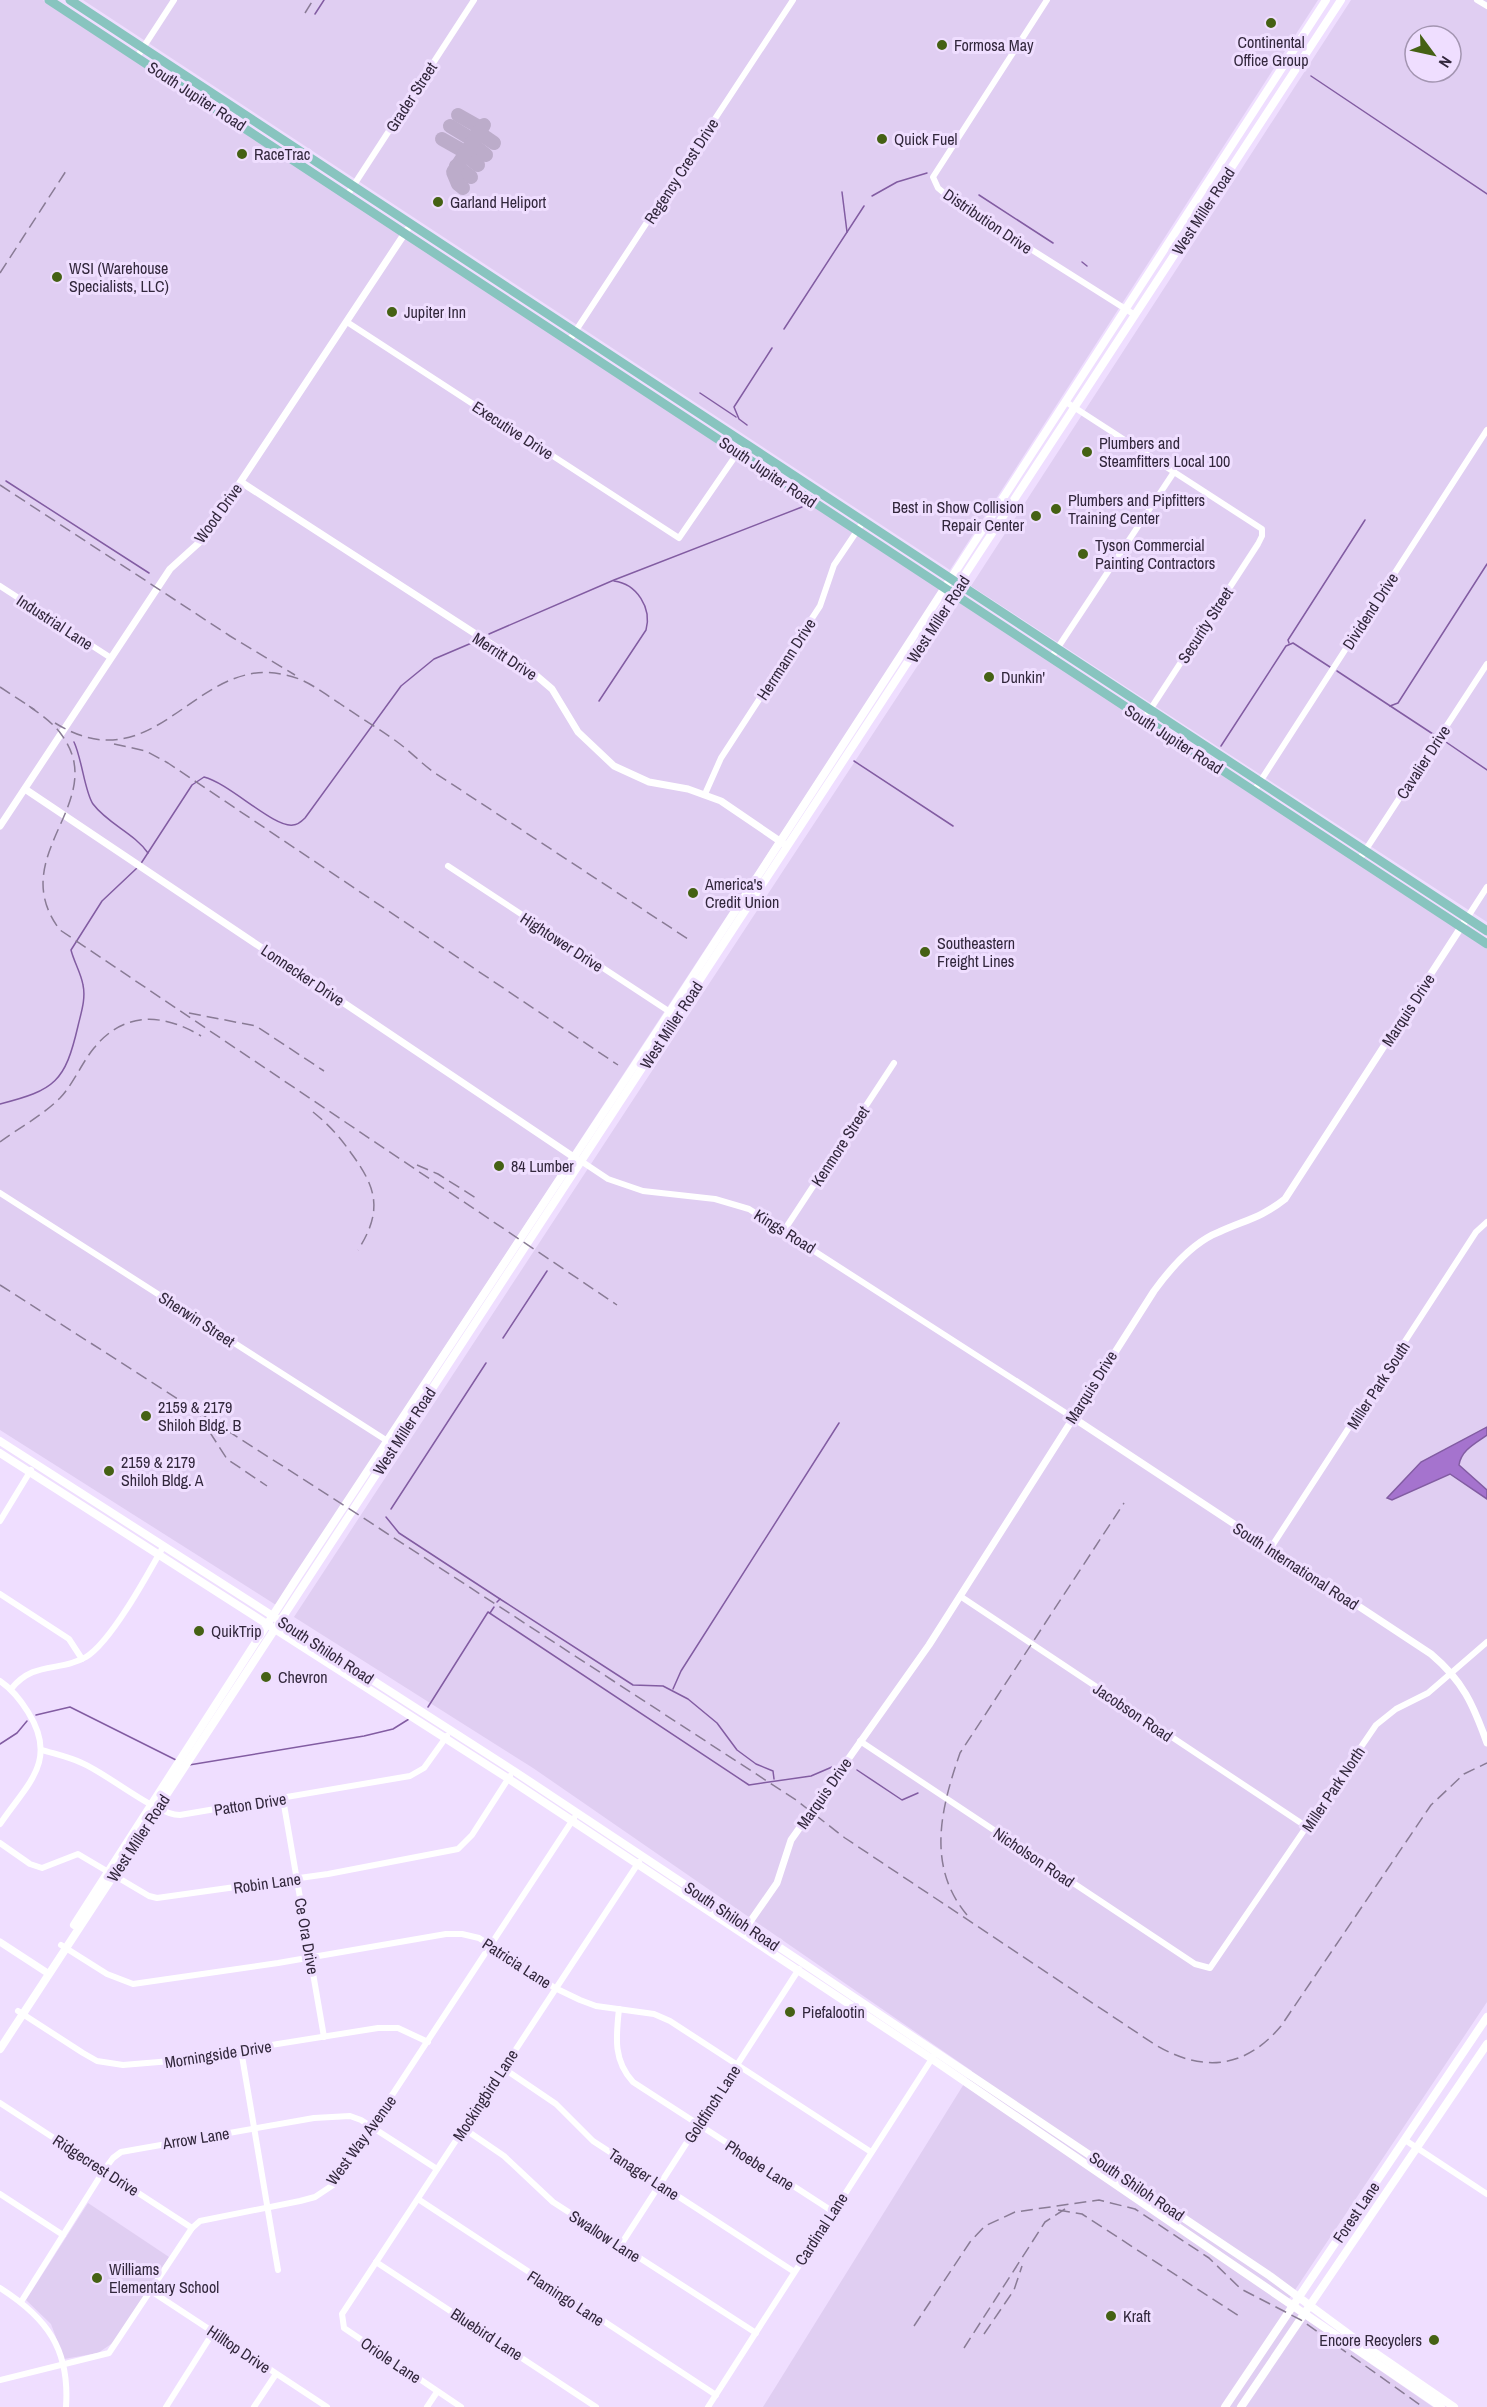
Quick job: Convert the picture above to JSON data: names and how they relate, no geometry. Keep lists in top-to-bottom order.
{
  "streets": {
    "main road": [
      "South Jupiter Road",
      "West Miller Road",
      "South Shiloh Road",
      "Forest Lane"
    ],
    "street": [
      "Grader Street",
      "Regency Crest Drive",
      "Distribution Drive",
      "Executive Drive",
      "Wood Drive",
      "Dividend Drive",
      "Industrial Lane",
      "Security Street",
      "Merritt Drive",
      "Herrmann Drive",
      "Cavalier Drive",
      "Hightower Drive",
      "Lonnecker Drive",
      "Marquis Drive",
      "Kenmore Street",
      "Kings Road",
      "Sherwin Street",
      "Miller Park South",
      "South International Road",
      "Jacobson Road",
      "Miller Park North",
      "Patton Drive",
      "Nicholson Road",
      "Robin Lane",
      "Ce Ora Drive",
      "Patricia Lane",
      "Morningside Drive",
      "Mockingbird Lane",
      "Goldfinch Lane",
      "Arrow Lane",
      "West Way Avenue",
      "Ridgecrest Drive",
      "Phoebe Lane",
      "Tanager Lane",
      "Cardinal Lane",
      "Swallow Lane",
      "Flamingo Lane",
      "Bluebird Lane",
      "Hilltop Drive",
      "Oriole Lane"
    ]
  },
  "crossings": [
    ["South Jupiter Road", "Grader Street"],
    ["South Jupiter Road", "Regency Crest Drive"],
    ["South Jupiter Road", "West Miller Road"],
    ["South Jupiter Road", "Executive Drive"],
    ["South Jupiter Road", "Wood Drive"],
    ["South Jupiter Road", "Dividend Drive"],
    ["South Jupiter Road", "Security Street"],
    ["South Jupiter Road", "Herrmann Drive"],
    ["South Jupiter Road", "Cavalier Drive"],
    ["South Jupiter Road", "Marquis Drive"],
    ["West Miller Road", "Distribution Drive"],
    ["West Miller Road", "Merritt Drive"],
    ["West Miller Road", "Hightower Drive"],
    ["West Miller Road", "Lonnecker Drive"],
    ["West Miller Road", "Kings Road"],
    ["West Miller Road", "Sherwin Street"],
    ["West Miller Road", "South Shiloh Road"],
    ["West Miller Road", "Patton Drive"],
    ["West Miller Road", "Robin Lane"],
    ["West Miller Road", "Patricia Lane"],
    ["West Miller Road", "Morningside Drive"],
    ["Executive Drive", "Wood Drive"],
    ["Wood Drive", "Industrial Lane"],
    ["Wood Drive", "Merritt Drive"],
    ["Wood Drive", "Lonnecker Drive"],
    ["Merritt Drive", "Herrmann Drive"],
    ["Lonnecker Drive", "Kings Road"],
    ["Marquis Drive", "Kings Road"],
    ["Marquis Drive", "South International Road"],
    ["Marquis Drive", "South Shiloh Road"],
    ["Marquis Drive", "Jacobson Road"],
    ["Marquis Drive", "Nicholson Road"],
    ["Kenmore Street", "Kings Road"],
    ["Kings Road", "South International Road"],
    ["Miller Park South", "South International Road"],
    ["South International Road", "Miller Park North"],
    ["South Shiloh Road", "Patton Drive"],
    ["South Shiloh Road", "Robin Lane"],
    ["South Shiloh Road", "Mockingbird Lane"],
    ["South Shiloh Road", "Goldfinch Lane"],
    ["South Shiloh Road", "West Way Avenue"],
    ["South Shiloh Road", "Forest Lane"],
    ["South Shiloh Road", "Cardinal Lane"],
    ["Jacobson Road", "Miller Park North"],
    ["Miller Park North", "Nicholson Road"],
    ["Patton Drive", "Ce Ora Drive"],
    ["Robin Lane", "Ce Ora Drive"],
    ["Ce Ora Drive", "Patricia Lane"],
    ["Ce Ora Drive", "Morningside Drive"],
    ["Patricia Lane", "Mockingbird Lane"],
    ["Patricia Lane", "Goldfinch Lane"],
    ["Patricia Lane", "West Way Avenue"],
    ["Patricia Lane", "Phoebe Lane"],
    ["Patricia Lane", "Cardinal Lane"],
    ["Morningside Drive", "West Way Avenue"],
    ["Mockingbird Lane", "Arrow Lane"],
    ["Mockingbird Lane", "Tanager Lane"],
    ["Mockingbird Lane", "Swallow Lane"],
    ["Mockingbird Lane", "Flamingo Lane"],
    ["Mockingbird Lane", "Bluebird Lane"],
    ["Mockingbird Lane", "Oriole Lane"],
    ["Goldfinch Lane", "Phoebe Lane"],
    ["Goldfinch Lane", "Tanager Lane"],
    ["Goldfinch Lane", "Swallow Lane"],
    ["Arrow Lane", "West Way Avenue"],
    ["Arrow Lane", "Ridgecrest Drive"],
    ["West Way Avenue", "Ridgecrest Drive"],
    ["Phoebe Lane", "Cardinal Lane"],
    ["Tanager Lane", "Cardinal Lane"],
    ["Cardinal Lane", "Swallow Lane"],
    ["Cardinal Lane", "Flamingo Lane"]
  ],
  "places": [
    "Continental Office Group",
    "Formosa May",
    "Quick Fuel",
    "RaceTrac",
    "Garland Heliport",
    "WSI (Warehouse Specialists, LLC)",
    "Jupiter Inn",
    "Plumbers and Steamfitters Local 100",
    "Plumbers and Pipfitters Training Center",
    "Best in Show Collision Repair Center",
    "Tyson Commercial Painting Contractors",
    "Dunkin'",
    "America's Credit Union",
    "Southeastern Freight Lines",
    "84 Lumber",
    "2159 & 2179 Shiloh Bldg. B",
    "2159 & 2179 Shiloh Bldg. A",
    "QuikTrip",
    "Chevron",
    "Piefalootin",
    "Williams Elementary School",
    "Kraft",
    "Encore Recyclers"
  ],
  "north": "bottom right"
}
